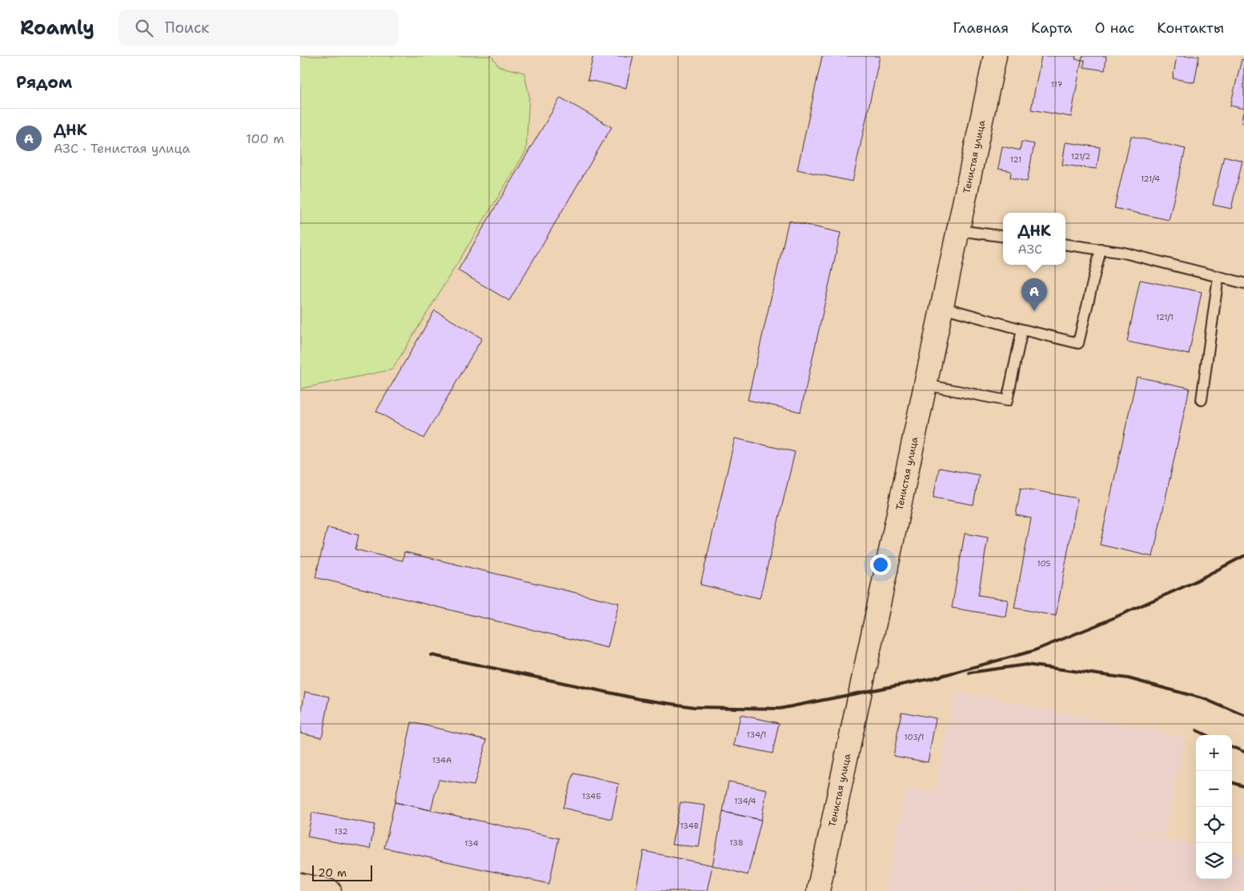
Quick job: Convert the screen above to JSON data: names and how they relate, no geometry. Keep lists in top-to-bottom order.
{
  "streets": {
    "main road": ["Тенистая улица"]
  },
  "house_numbers": [
    "117",
    "121/2",
    "121",
    "121/4",
    "121/1",
    "105",
    "134/1",
    "103/1",
    "134А",
    "134Б",
    "134/4",
    "134В",
    "132",
    "138",
    "134"
  ],
  "scale_bar": "20 m",
  "page": {
    "header": "Roamly",
    "search": "Поиск",
    "nav": [
      "Главная",
      "Карта",
      "О нас",
      "Контакты"
    ],
    "heading": "Рядом",
    "list": [
      {
        "mark": "A",
        "name": "ДНК",
        "note": "АЗС · Тенистая улица",
        "value": "100 m"
      }
    ],
    "popup": ["ДНК", "АЗС"],
    "pins": "A",
    "map_buttons": ["+", "−"],
    "scale": "20 m"
  }
}
